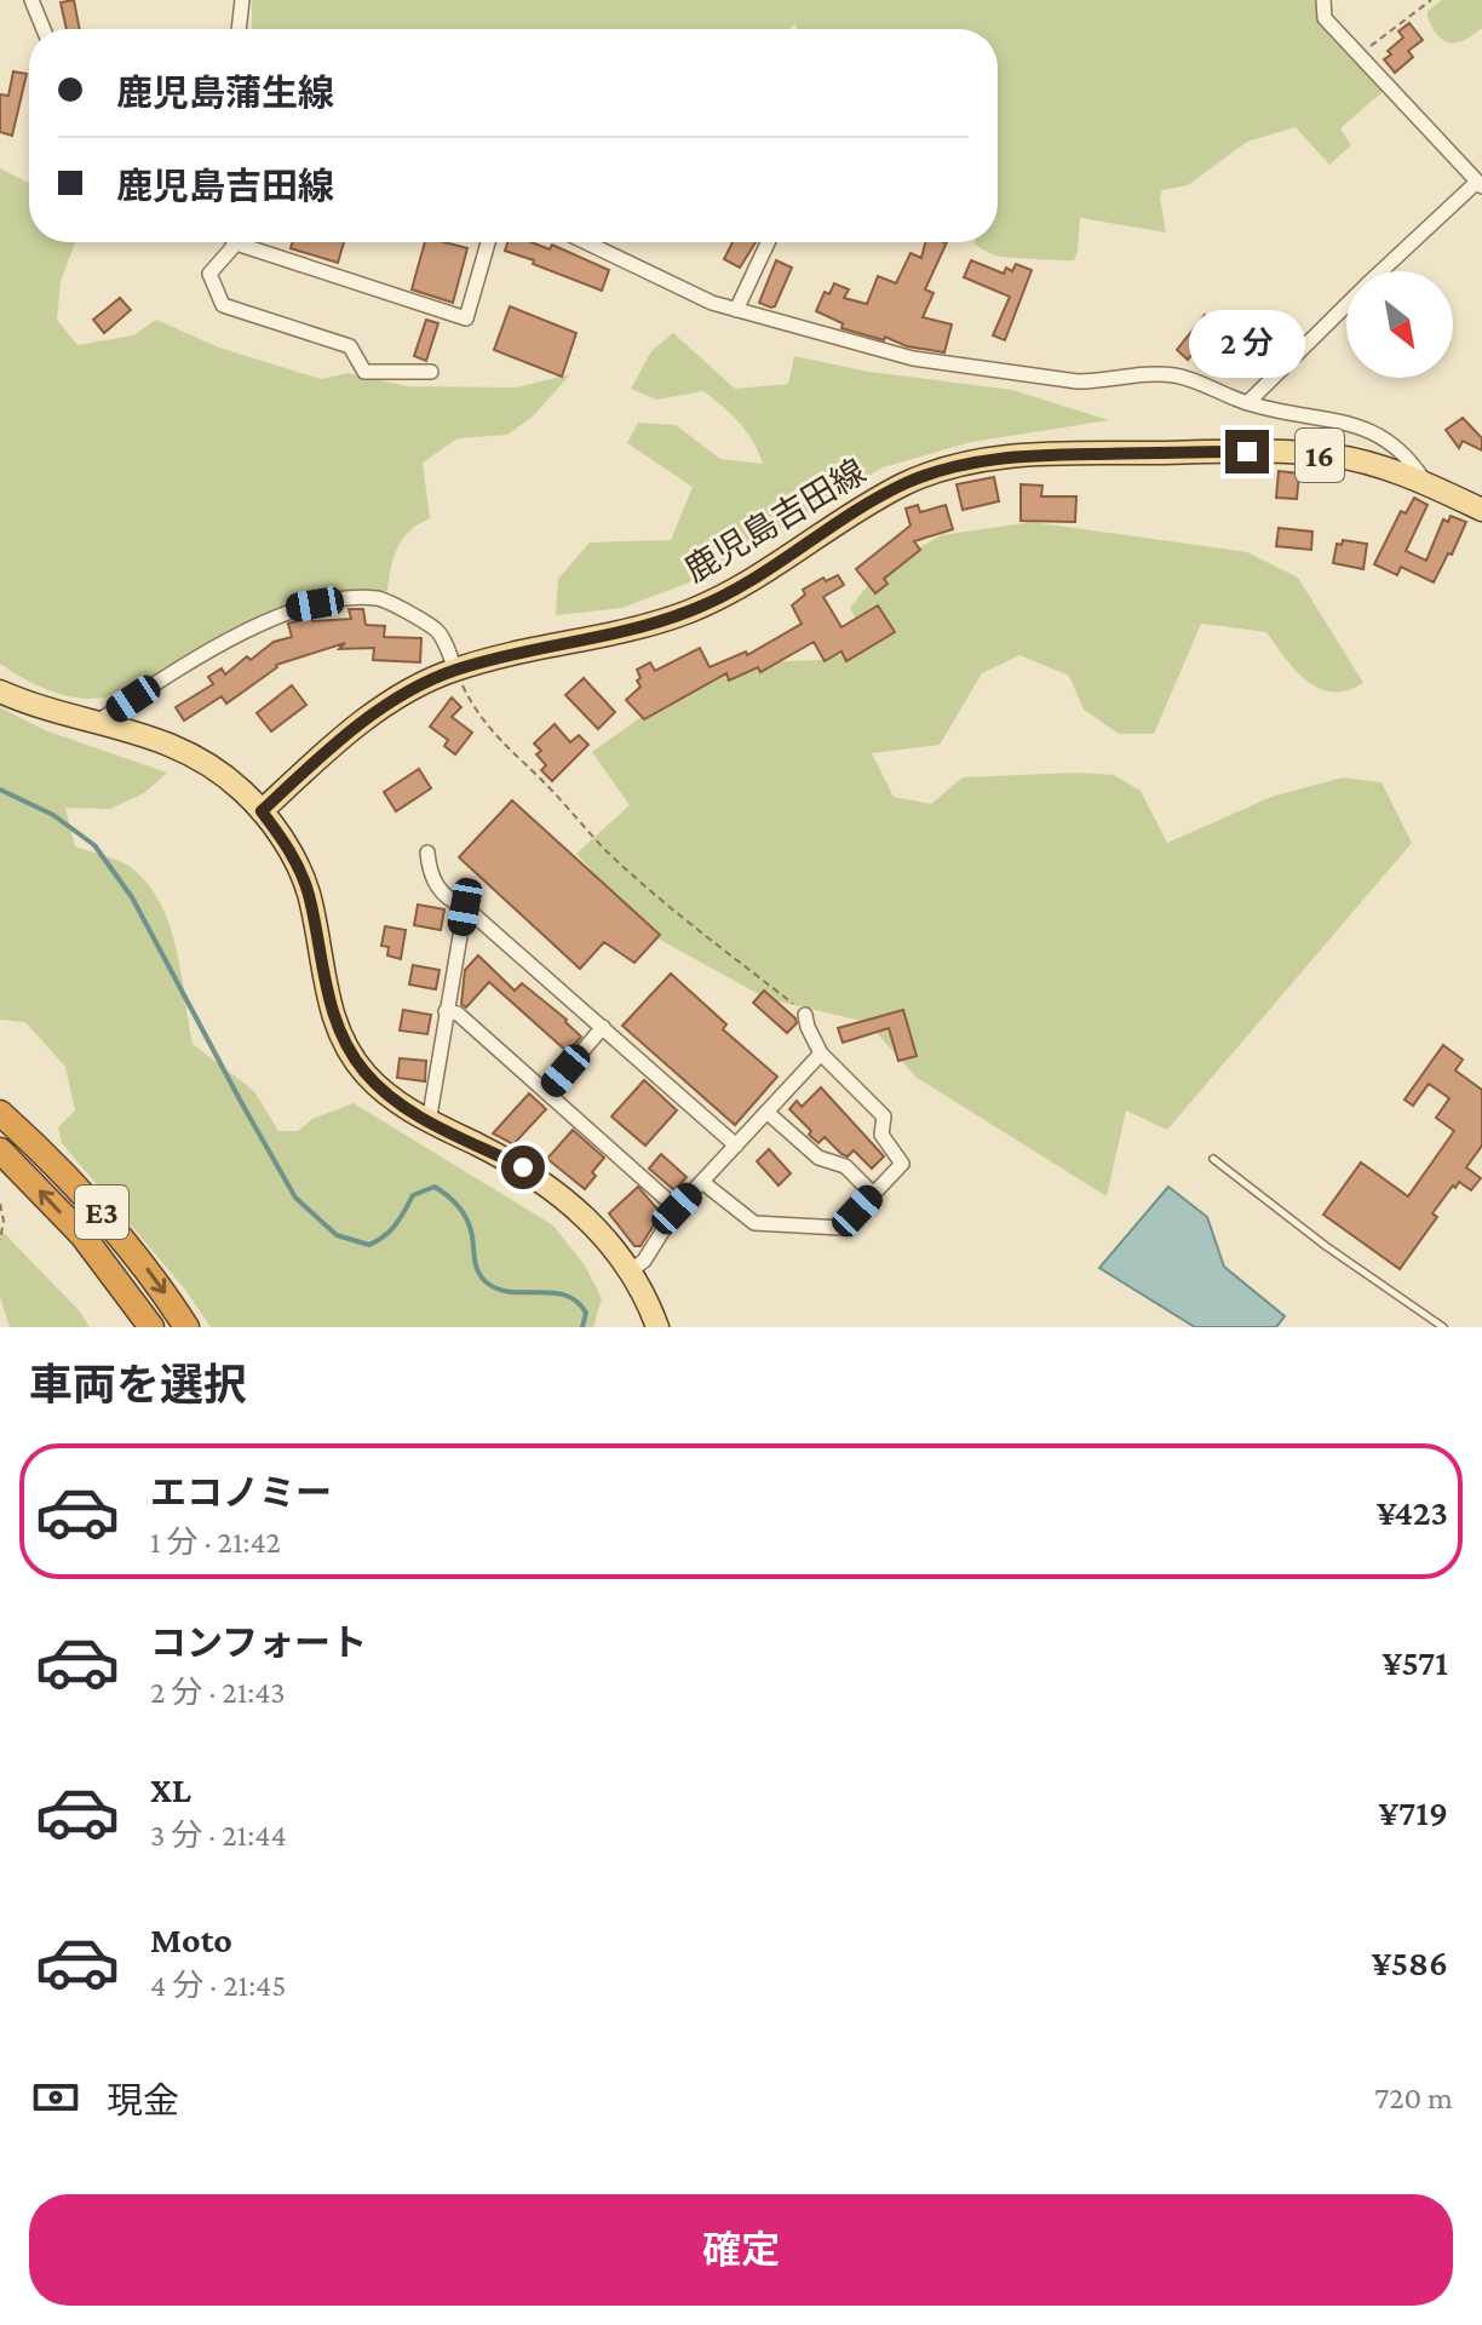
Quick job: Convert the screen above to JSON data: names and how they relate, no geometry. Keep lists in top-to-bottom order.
{
  "streets": {
    "highway": ["E3"],
    "main road": ["16", "鹿児島吉田線"]
  },
  "north": "bottom right",
  "page": {
    "banner": ["鹿児島蒲生線", "鹿児島吉田線"],
    "bubble": "2 分",
    "heading": "車両を選択",
    "list": [
      {
        "name": "エコノミー",
        "note": "1 分 · 21:42",
        "value": "¥423"
      },
      {
        "name": "コンフォート",
        "note": "2 分 · 21:43",
        "value": "¥571"
      },
      {
        "name": "XL",
        "note": "3 分 · 21:44",
        "value": "¥719"
      },
      {
        "name": "Moto",
        "note": "4 分 · 21:45",
        "value": "¥586"
      }
    ],
    "pay": ["現金", "720 m"],
    "buttons": "確定"
  }
}
